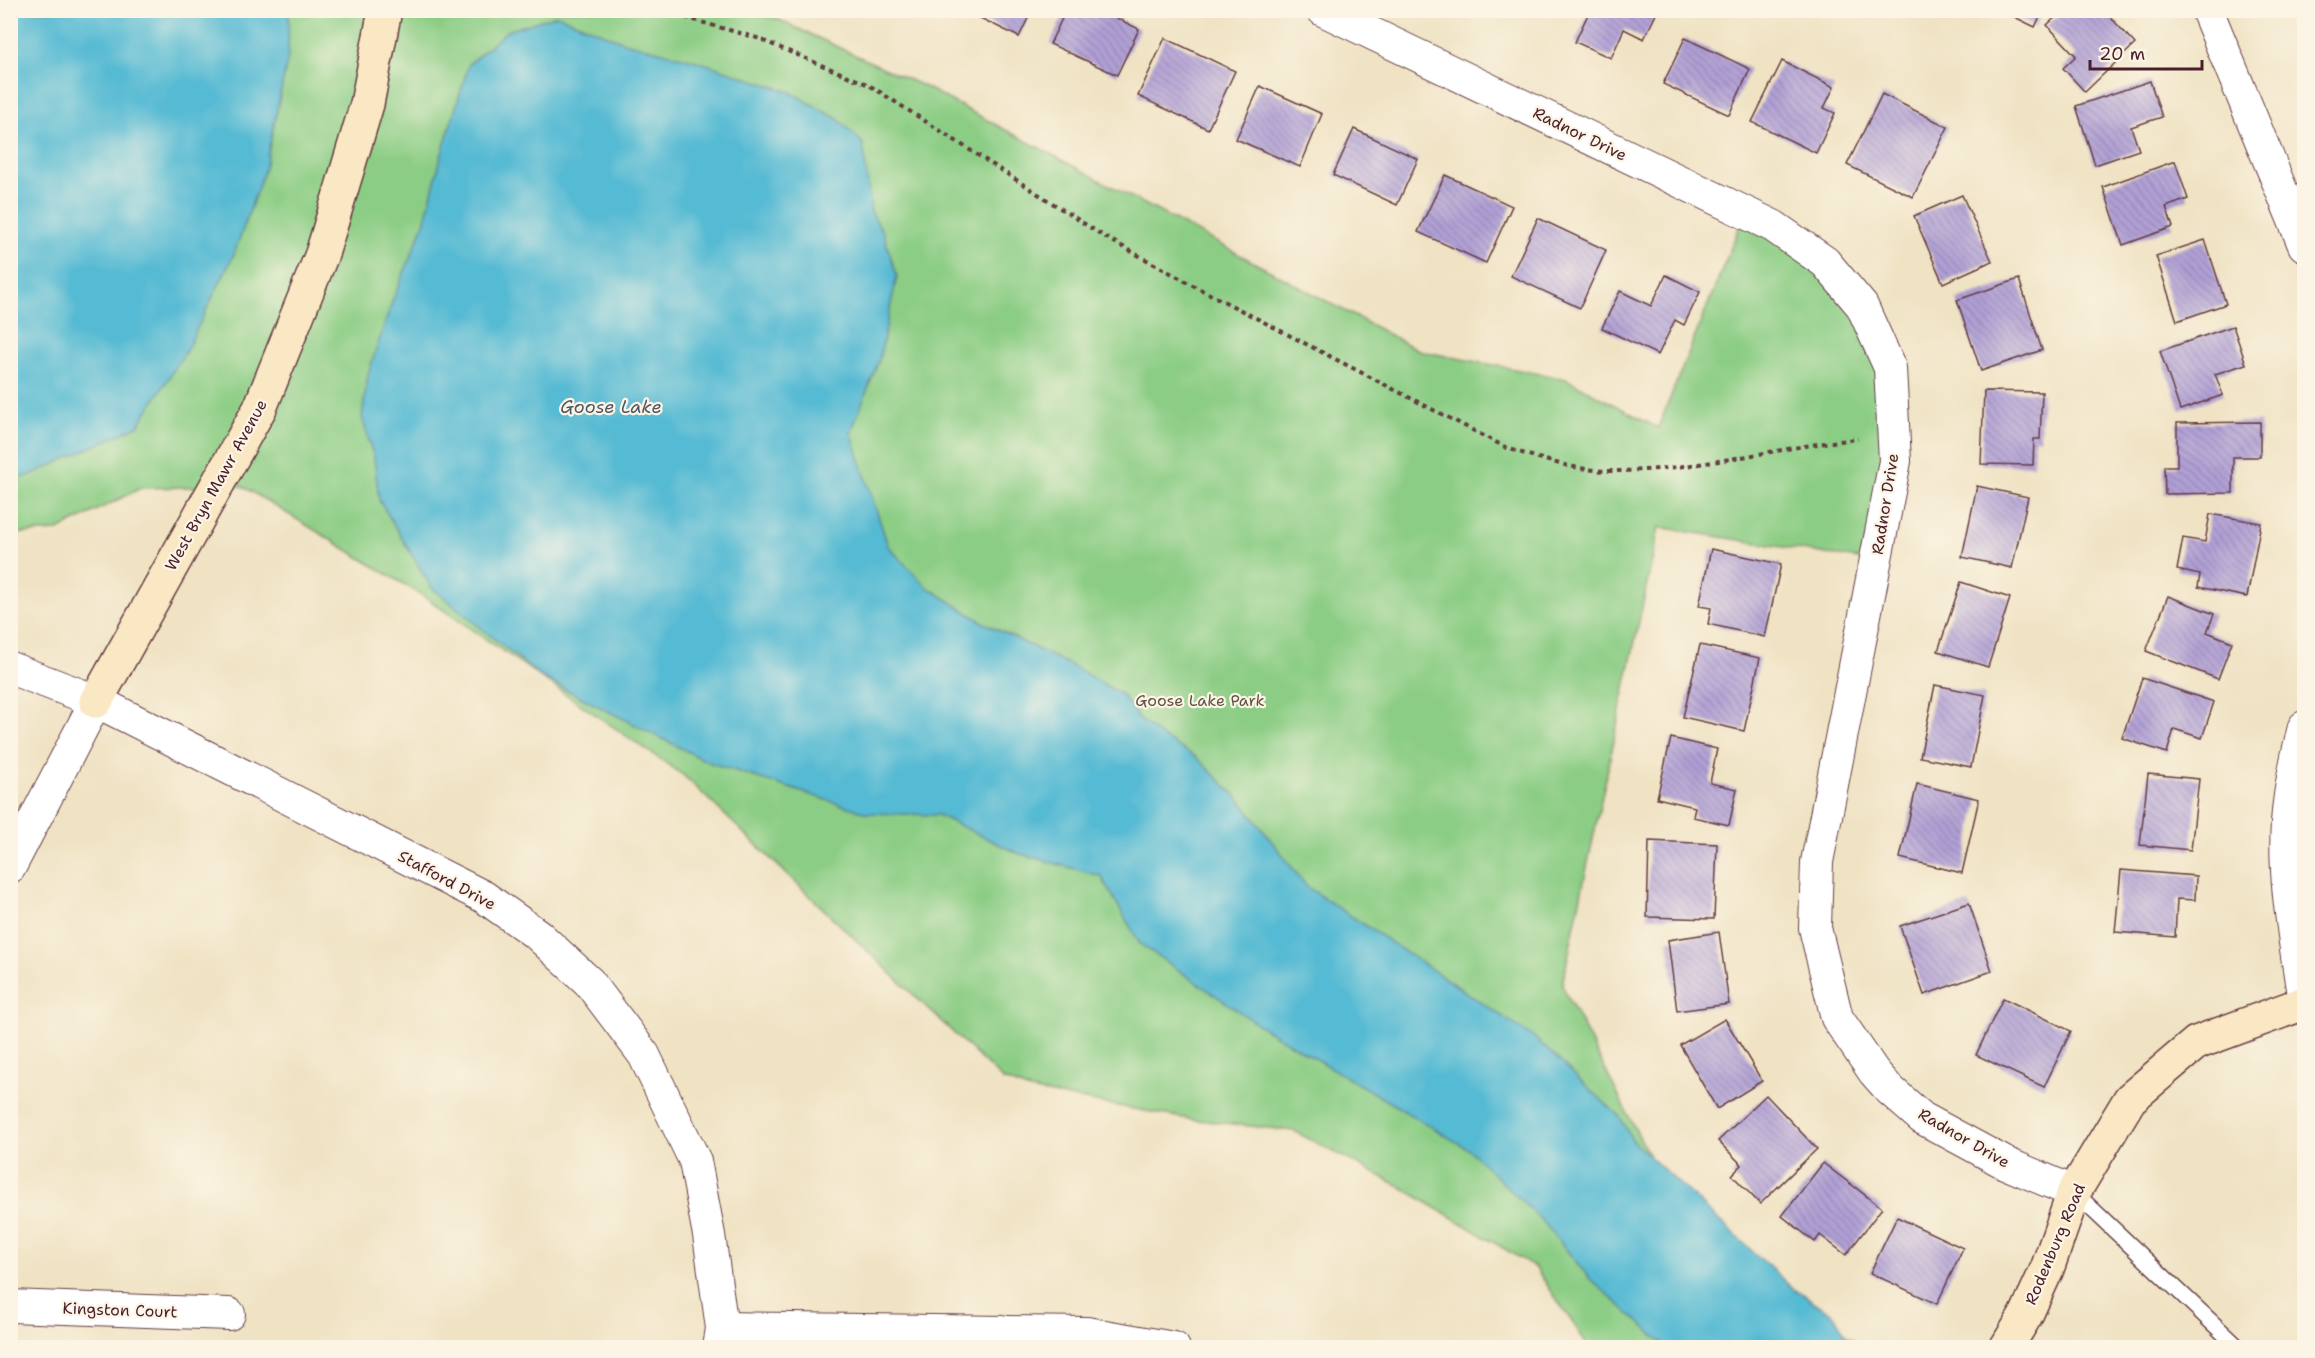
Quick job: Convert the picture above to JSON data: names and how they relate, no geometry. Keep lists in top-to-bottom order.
{
  "streets": {
    "street": [
      "Radnor Drive",
      "West Bryn Mawr Avenue",
      "Stafford Drive",
      "Rodenburg Road",
      "Kingston Court"
    ]
  },
  "crossings": [
    ["Radnor Drive", "Rodenburg Road"],
    ["West Bryn Mawr Avenue", "Stafford Drive"]
  ],
  "water": ["Goose Lake"],
  "parks": ["Goose Lake Park"],
  "scale_bar": "20 m"
}
